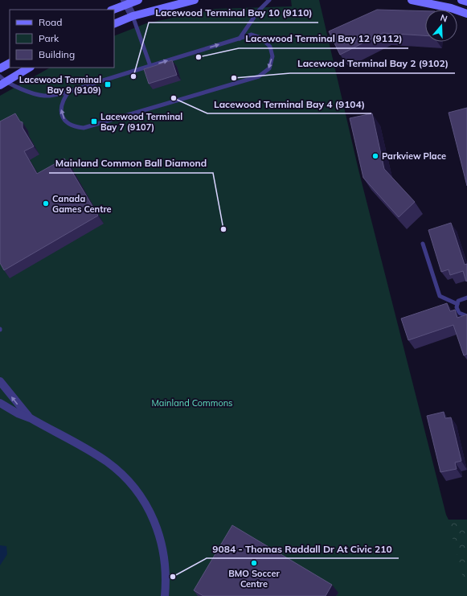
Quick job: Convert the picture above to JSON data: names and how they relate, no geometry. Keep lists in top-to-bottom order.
{
  "parks": ["Mainland Commons"],
  "places": {
    "other": [
      "Lacewood Terminal Bay 12 (9112)",
      "Lacewood Terminal Bay 10 (9110)",
      "Lacewood Terminal Bay 2 (9102)",
      "Lacewood Terminal Bay 4 (9104)",
      "Parkview Place",
      "Canada Games Centre",
      "Mainland Common Ball Diamond",
      "BMO Soccer Centre",
      "9084 - Thomas Raddall Dr At Civic 210"
    ],
    "transit": ["Lacewood Terminal Bay 9 (9109)", "Lacewood Terminal Bay 7 (9107)"]
  },
  "legend": ["Road", "Park", "Building"],
  "north": "top"
}
